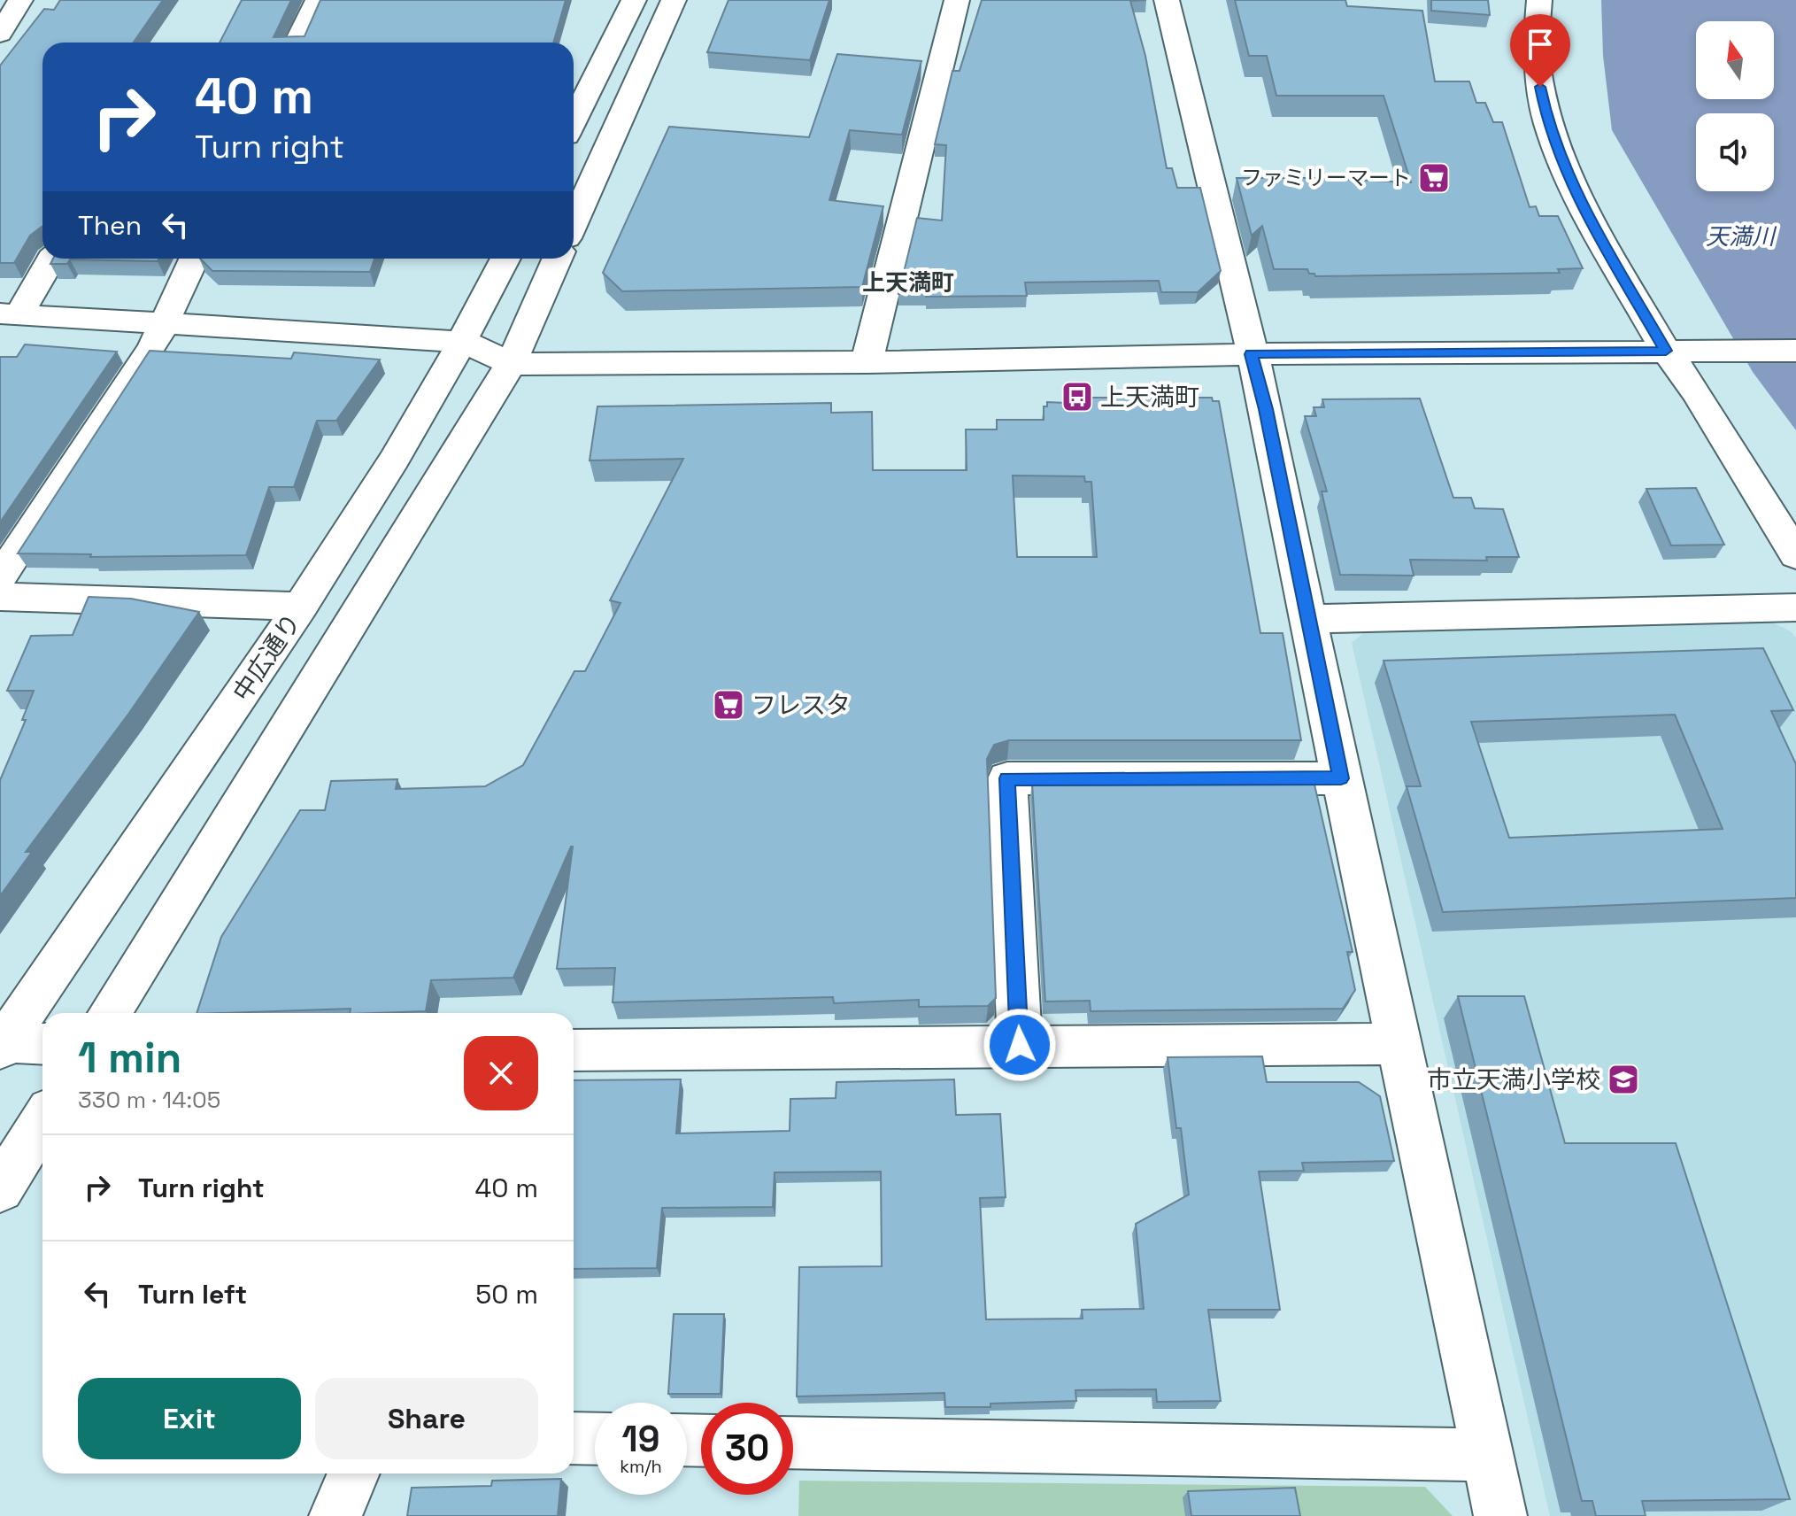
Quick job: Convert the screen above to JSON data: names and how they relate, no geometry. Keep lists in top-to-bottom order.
{
  "streets": {
    "street": ["中広通り"]
  },
  "districts": ["上天満町"],
  "water": ["天満川"],
  "places": {
    "supermarket": ["ファミリーマート", "フレスタ"],
    "bus stop": ["上天満町"],
    "school or university": ["市立天満小学校"]
  },
  "north": "top",
  "page": {
    "turn": ["40 m", "Turn right"],
    "then": "Then",
    "heading": ["1 min", "330 m · 14:05"],
    "list": [
      {
        "name": "Turn right",
        "value": "40 m"
      },
      {
        "name": "Turn left",
        "value": "50 m"
      }
    ],
    "buttons": ["Exit", "Share"],
    "speed": "19 km/h",
    "limit": "30"
  }
}
